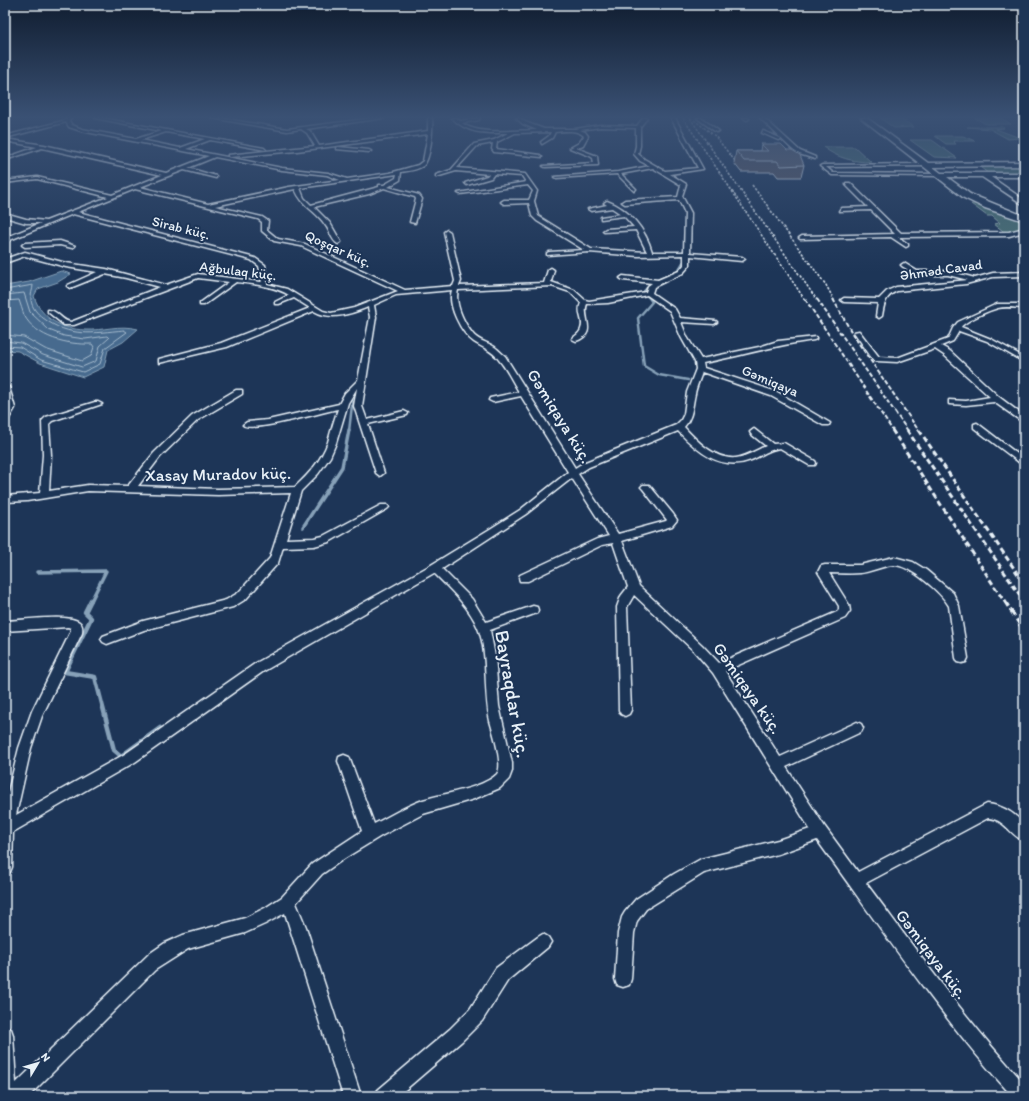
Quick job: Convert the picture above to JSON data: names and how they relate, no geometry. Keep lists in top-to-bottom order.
{
  "streets": {
    "street": [
      "Sirab küç.",
      "Qoşqar küç.",
      "Əhməd Cavad",
      "Ağbulaq küç.",
      "Gəmiqaya",
      "Gəmiqaya küç.",
      "Xasay Muradov küç.",
      "Bayraqdar küç."
    ]
  },
  "crossings": [
    ["Sirab küç.", "Ağbulaq küç."],
    ["Qoşqar küç.", "Ağbulaq küç."],
    ["Ağbulaq küç.", "Gəmiqaya küç."]
  ],
  "north": "top right"
}
